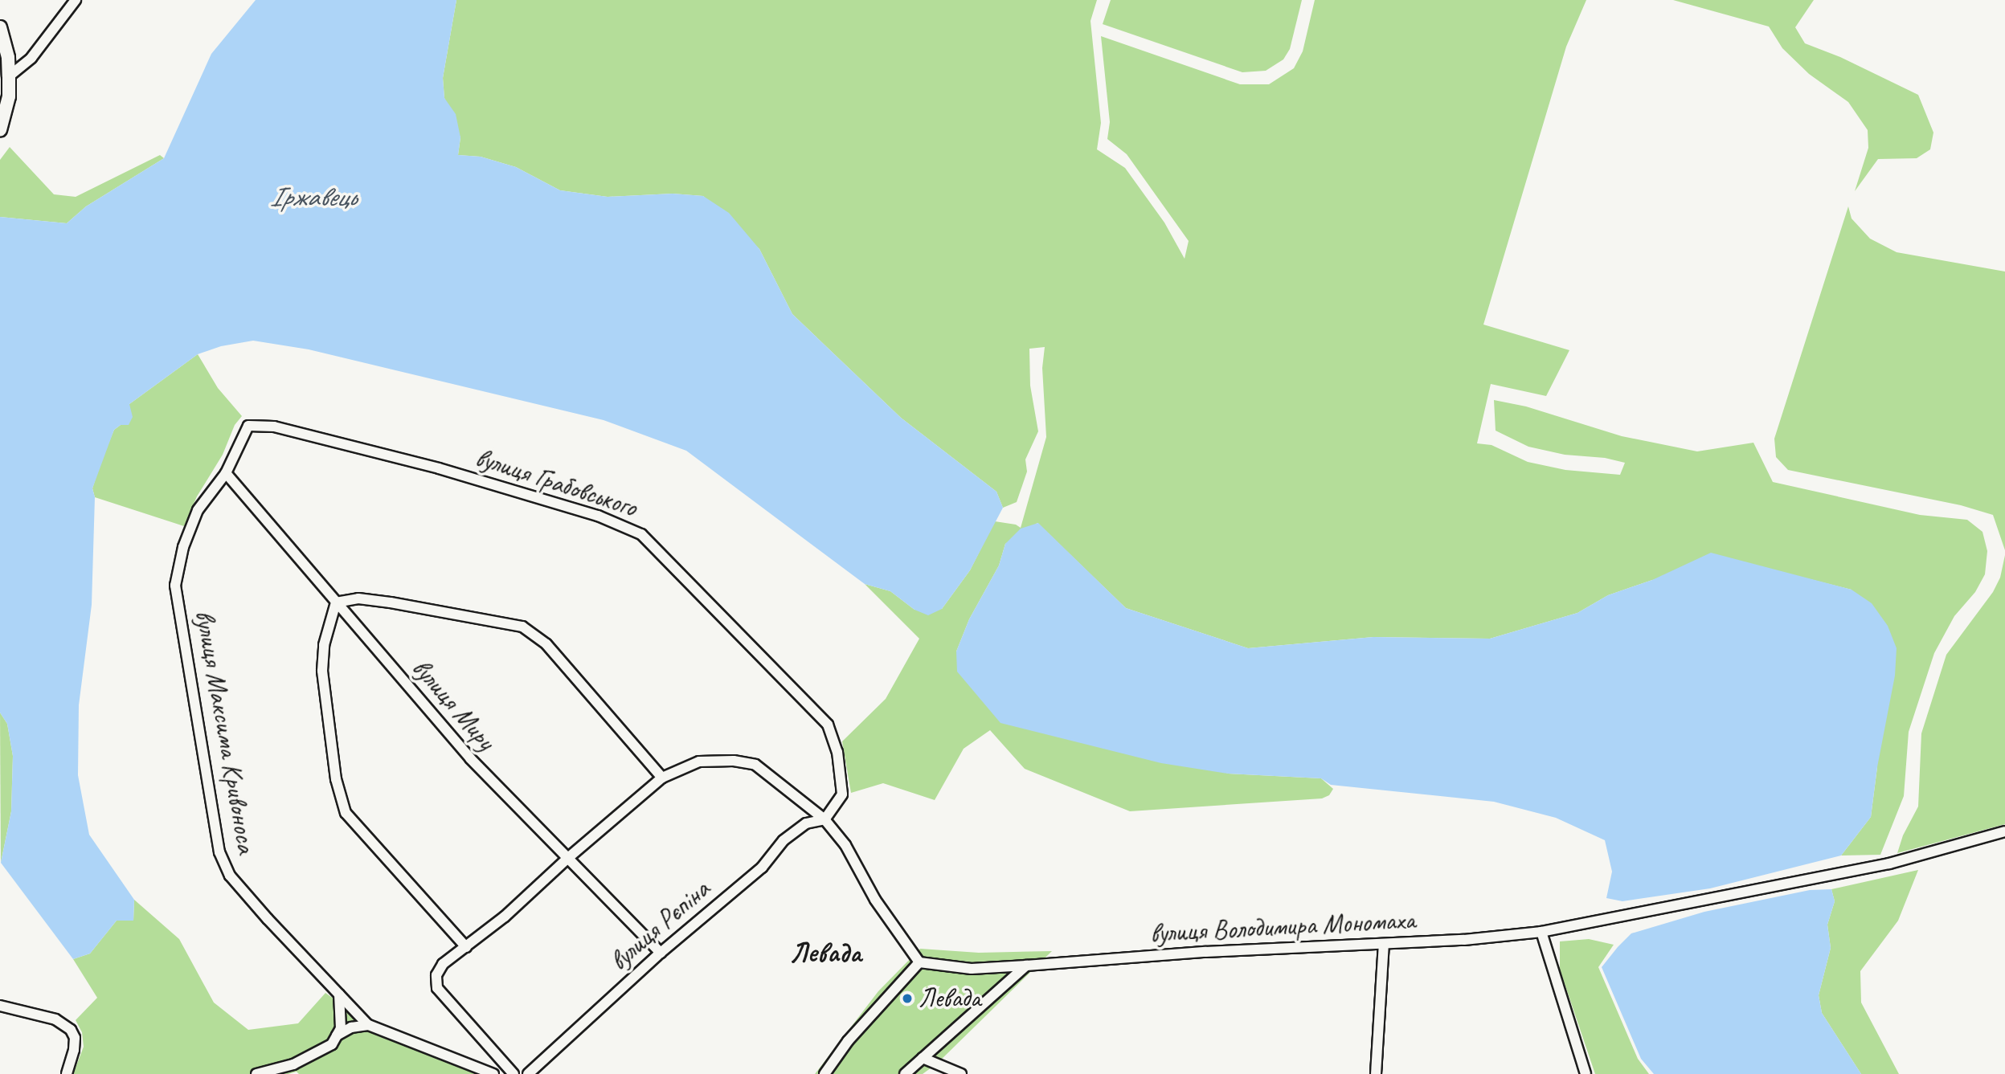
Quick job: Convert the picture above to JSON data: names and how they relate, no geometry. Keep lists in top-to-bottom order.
{
  "streets": {
    "street": [
      "вулиця Грабовського",
      "вулиця Миру",
      "вулиця Максима Кривоноса",
      "вулиця Рєпіна",
      "вулиця Володимира Мономаха"
    ]
  },
  "crossings": [
    ["вулиця Грабовського", "вулиця Миру"],
    ["вулиця Грабовського", "вулиця Максима Кривоноса"],
    ["вулиця Грабовського", "вулиця Рєпіна"],
    ["вулиця Миру", "вулиця Максима Кривоноса"],
    ["вулиця Миру", "вулиця Рєпіна"]
  ],
  "districts": ["Левада"],
  "water": ["Іржавець"],
  "places": ["Левада"]
}
